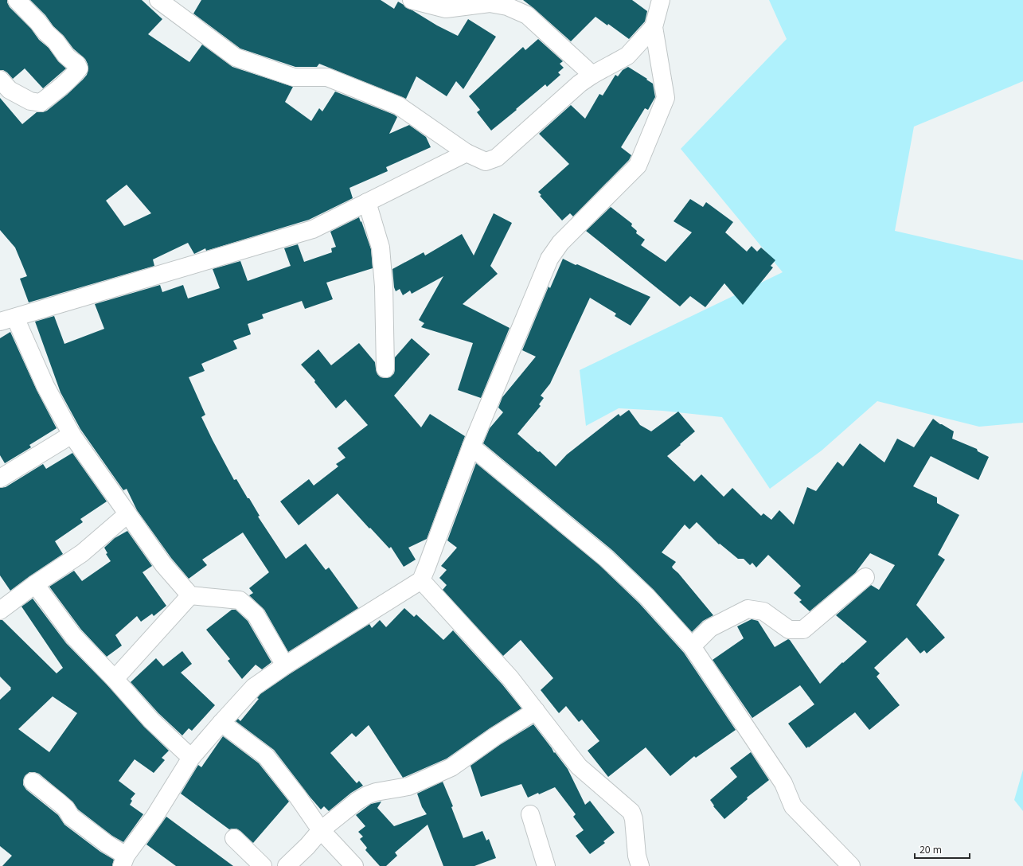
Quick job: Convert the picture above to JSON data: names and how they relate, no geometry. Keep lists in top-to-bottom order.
{
  "scale_bar": "20 m"
}
